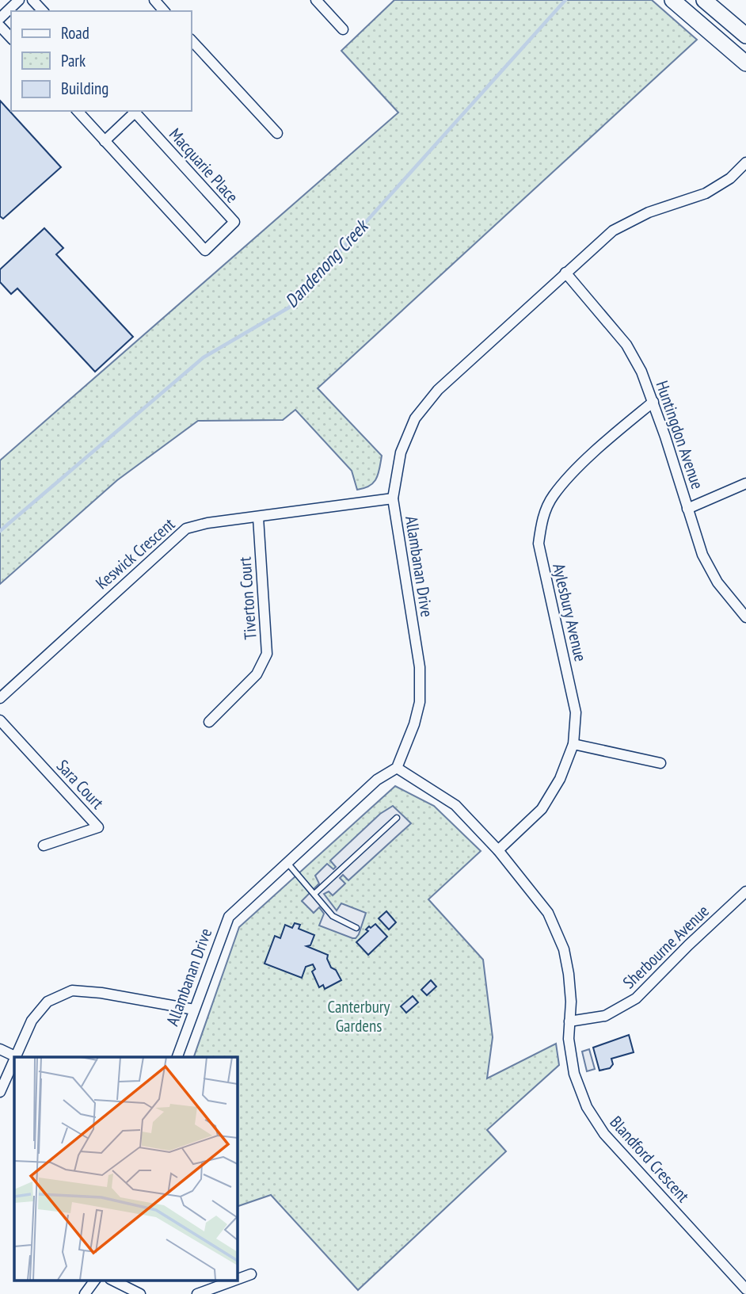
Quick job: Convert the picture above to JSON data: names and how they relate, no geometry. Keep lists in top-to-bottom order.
{
  "streets": {
    "street": [
      "Macquarie Place",
      "Huntingdon Avenue",
      "Keswick Crescent",
      "Allambanan Drive",
      "Tiverton Court",
      "Aylesbury Avenue",
      "Sara Court",
      "Sherbourne Avenue",
      "Blandford Crescent"
    ]
  },
  "crossings": [
    ["Huntingdon Avenue", "Allambanan Drive"],
    ["Huntingdon Avenue", "Aylesbury Avenue"],
    ["Keswick Crescent", "Allambanan Drive"],
    ["Keswick Crescent", "Tiverton Court"],
    ["Allambanan Drive", "Blandford Crescent"],
    ["Aylesbury Avenue", "Blandford Crescent"],
    ["Sherbourne Avenue", "Blandford Crescent"]
  ],
  "water": ["Dandenong Creek"],
  "parks": ["Canterbury Gardens"],
  "legend": ["Road", "Park", "Building"]
}
